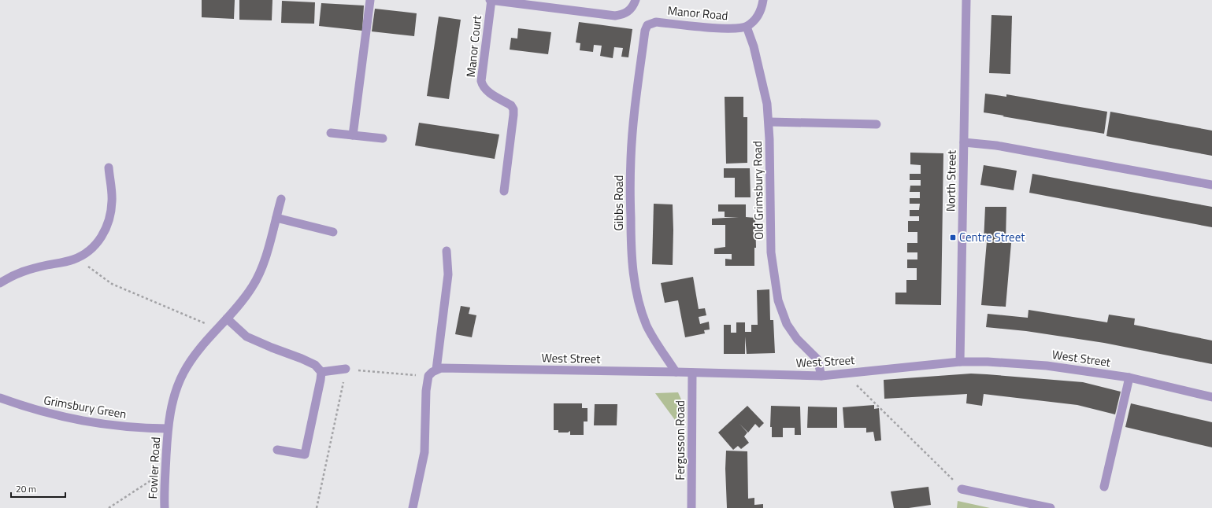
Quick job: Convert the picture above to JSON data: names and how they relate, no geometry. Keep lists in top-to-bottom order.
{
  "streets": {
    "street": [
      "Manor Road",
      "Manor Court",
      "North Street",
      "Old Grimsbury Road",
      "Gibbs Road",
      "West Street",
      "Grimsbury Green",
      "Fergusson Road",
      "Fowler Road"
    ]
  },
  "crossings": [
    ["Manor Road", "Old Grimsbury Road"],
    ["Manor Road", "Gibbs Road"],
    ["North Street", "West Street"],
    ["Old Grimsbury Road", "West Street"],
    ["Gibbs Road", "West Street"],
    ["West Street", "Fergusson Road"],
    ["Grimsbury Green", "Fowler Road"]
  ],
  "places": {
    "transit": ["Centre Street"]
  },
  "scale_bar": "20 m"
}
